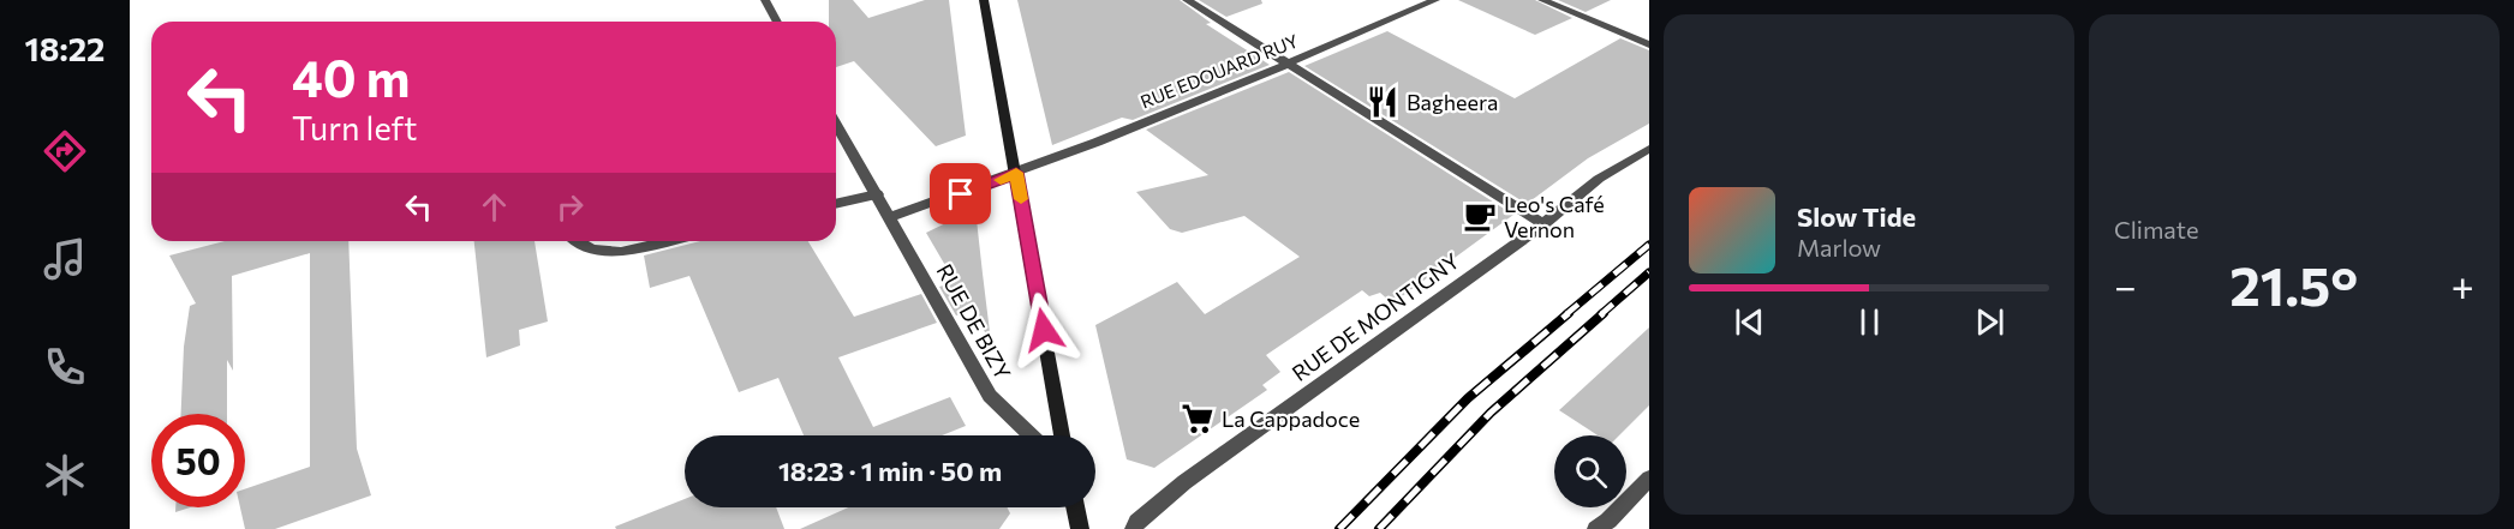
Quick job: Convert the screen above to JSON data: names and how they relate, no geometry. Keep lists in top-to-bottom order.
{
  "streets": {
    "street": ["RUE EDOUARD RUY", "RUE DE MONTIGNY", "RUE DE BIZY"]
  },
  "crossings": [
    ["RUE EDOUARD RUY", "RUE DE BIZY"]
  ],
  "places": {
    "restaurant": ["Bagheera"],
    "cafe": ["Leo's Café Vernon"],
    "supermarket": ["La Cappadoce"]
  },
  "page": {
    "tabs": "18:22",
    "tile": "Climate",
    "turn": ["40 m", "Turn left"],
    "song": ["Slow Tide", "Marlow"],
    "heat": ["−", "21.5°", "+"],
    "limit": "50",
    "trip": "18:23 · 1 min · 50 m"
  }
}
